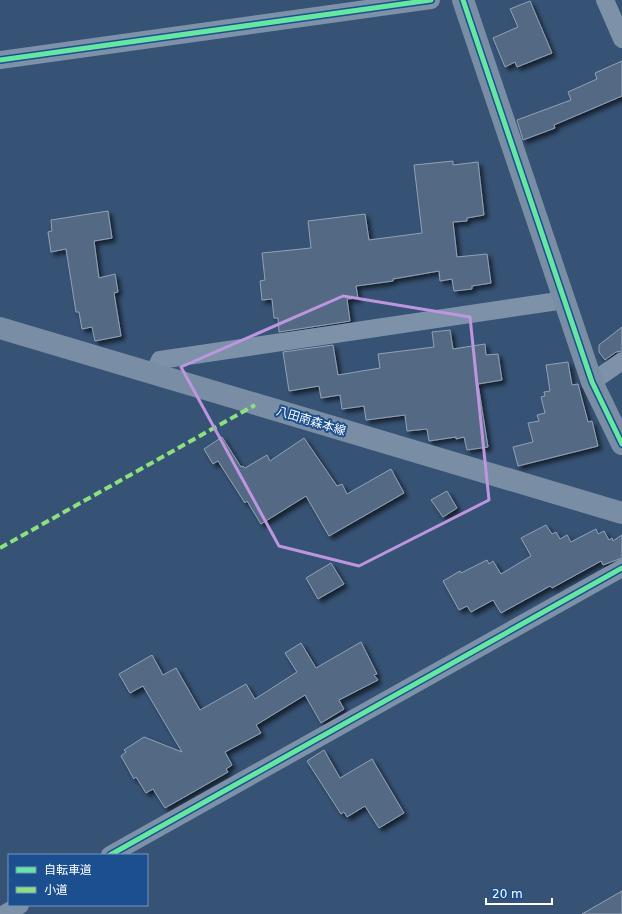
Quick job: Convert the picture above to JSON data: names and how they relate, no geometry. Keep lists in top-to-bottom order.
{
  "streets": {
    "main road": ["八田南森本線"]
  },
  "legend": ["自転車道", "小道"],
  "scale_bar": "20 m"
}
